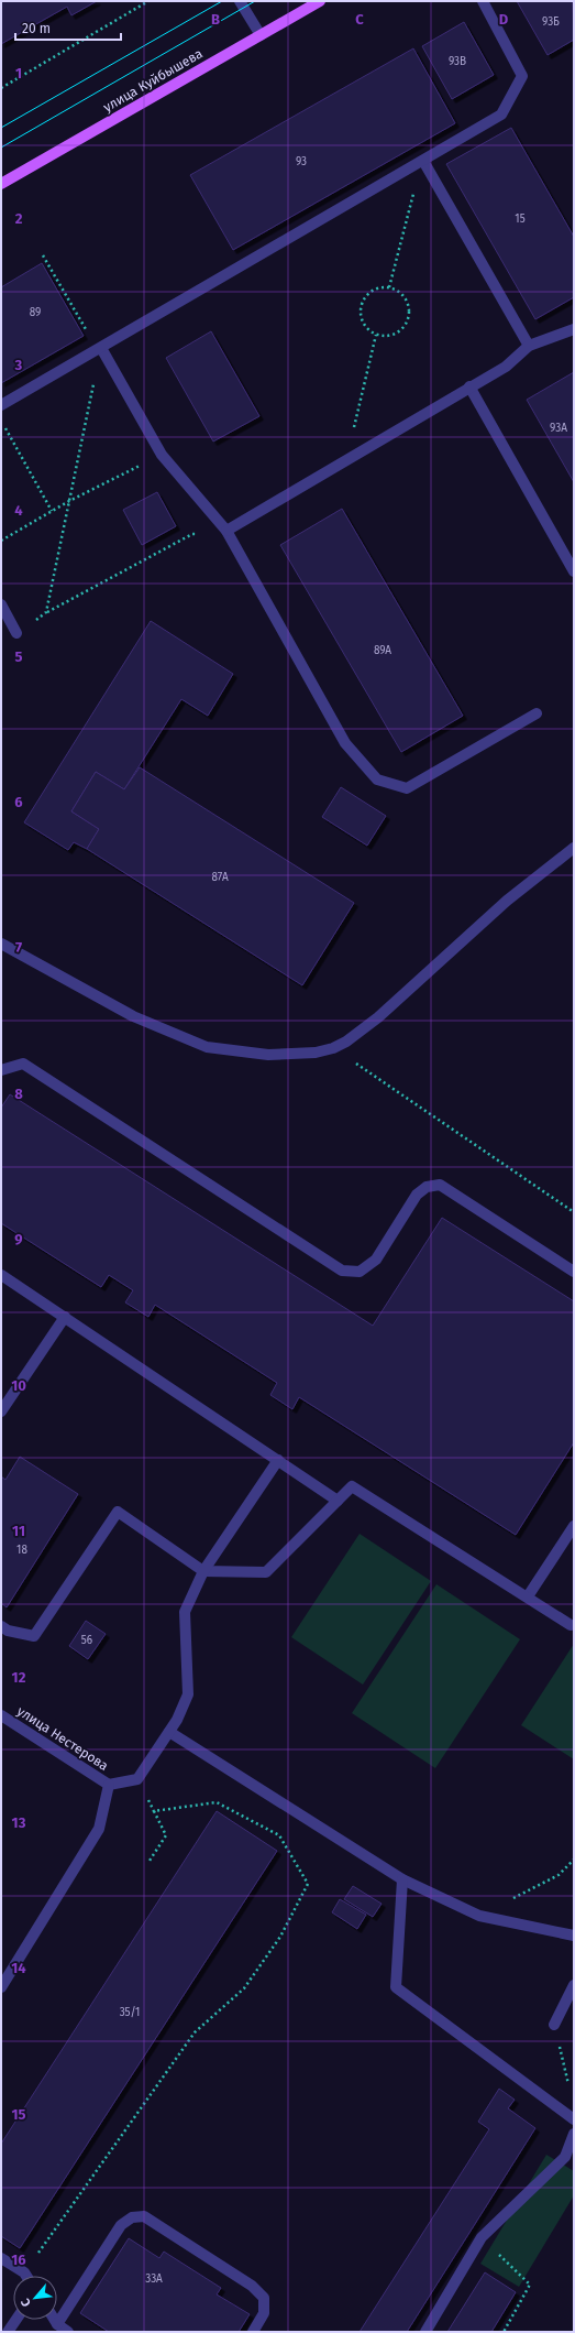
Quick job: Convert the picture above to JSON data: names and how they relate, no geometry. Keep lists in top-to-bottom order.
{
  "streets": {
    "main road": ["улица Куйбышева"],
    "street": ["улица Нестерова"]
  },
  "house_numbers": [
    "93Б",
    "93В",
    "93",
    "15",
    "89",
    "93А",
    "89А",
    "87А",
    "18",
    "56",
    "35/1",
    "33А"
  ],
  "scale_bar": "20 m",
  "north": "bottom left",
  "grid": {
    "columns": ["B", "C", "D"],
    "rows": [
      "1",
      "2",
      "3",
      "4",
      "5",
      "6",
      "7",
      "8",
      "9",
      "10",
      "11",
      "12",
      "13",
      "14",
      "15",
      "16"
    ]
  }
}
